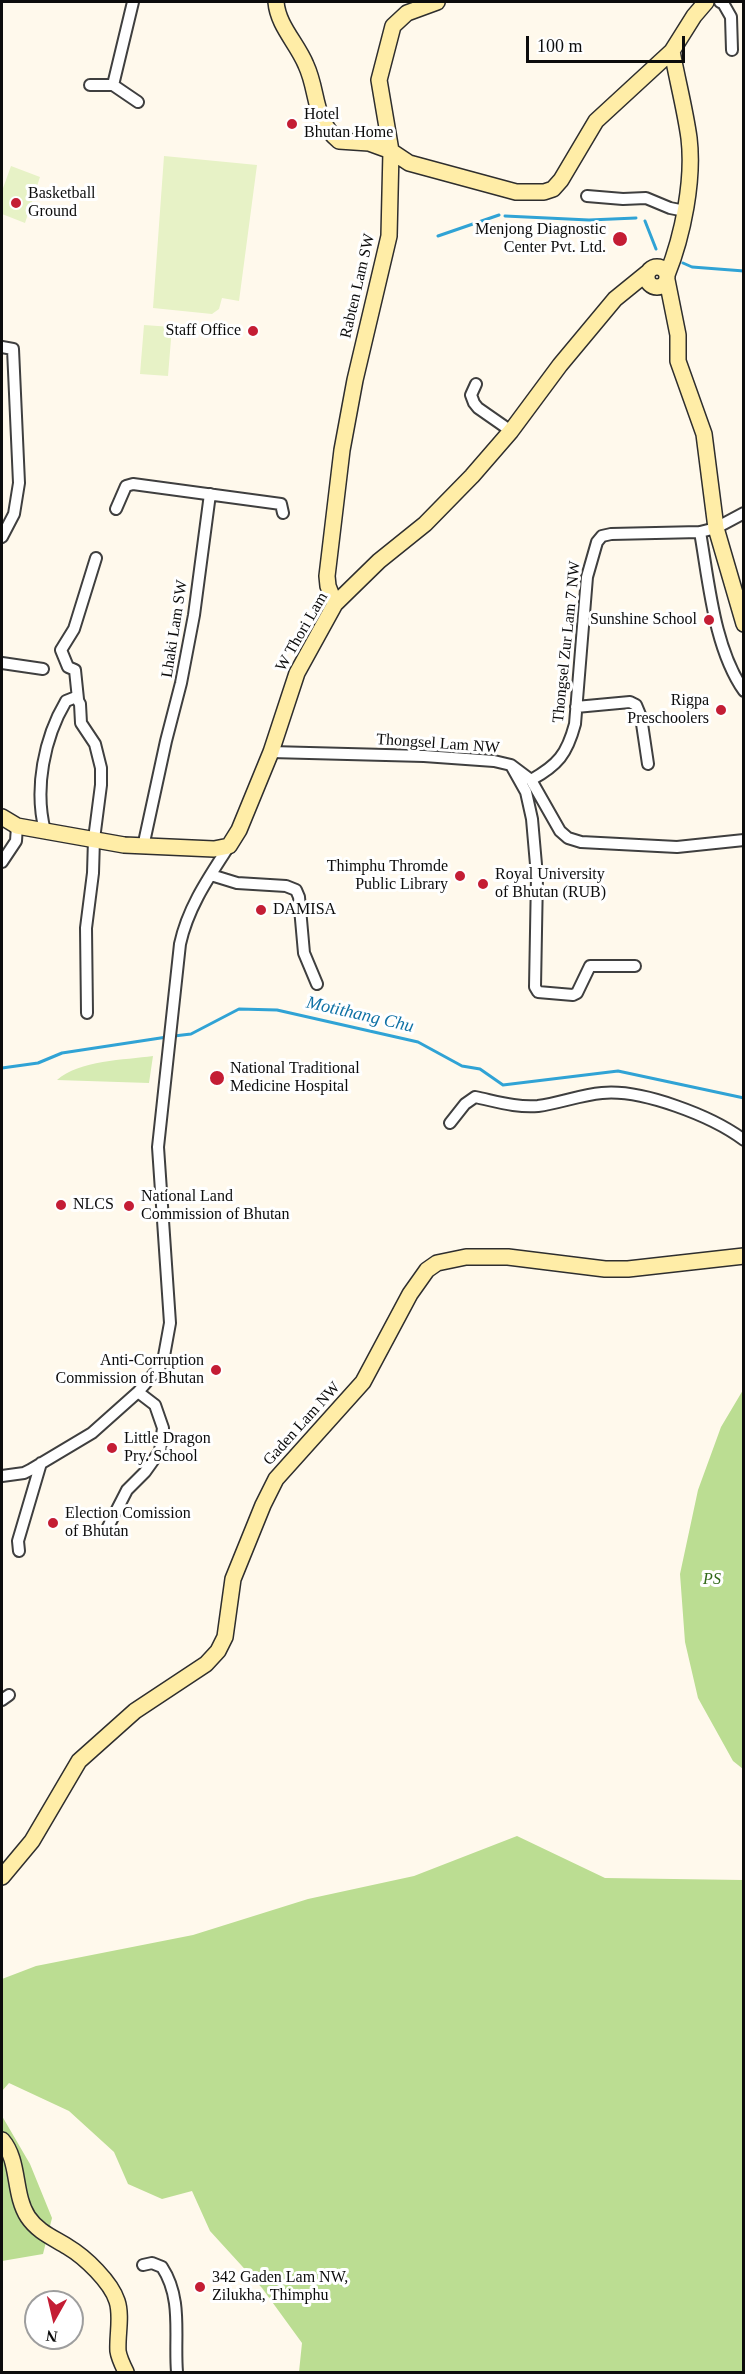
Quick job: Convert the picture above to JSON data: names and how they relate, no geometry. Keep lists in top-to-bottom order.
{
  "streets": {
    "main road": ["Rabten Lam SW", "W Thori Lam", "Gaden Lam NW"],
    "street": ["Lhaki Lam SW", "Thongsel Zur Lam 7 NW", "Thongsel Lam NW"]
  },
  "crossings": [
    ["Rabten Lam SW", "W Thori Lam"],
    ["W Thori Lam", "Thongsel Lam NW"],
    ["Thongsel Zur Lam 7 NW", "Thongsel Lam NW"]
  ],
  "water": ["Motithang Chu"],
  "parks": ["PS"],
  "places": [
    "Hotel Bhutan Home",
    "Basketball Ground",
    "Menjong Diagnostic Center Pvt. Ltd.",
    "Staff Office",
    "Sunshine School",
    "Rigpa Preschoolers",
    "Thimphu Thromde Public Library",
    "Royal University of Bhutan (RUB)",
    "DAMISA",
    "National Traditional Medicine Hospital",
    "NLCS",
    "National Land Commission of Bhutan",
    "Anti-Corruption Commission of Bhutan",
    "Little Dragon Pry. School",
    "Election Comission of Bhutan",
    "342 Gaden Lam NW, Zilukha, Thimphu"
  ],
  "scale_bar": "100 m",
  "north": "bottom"
}
